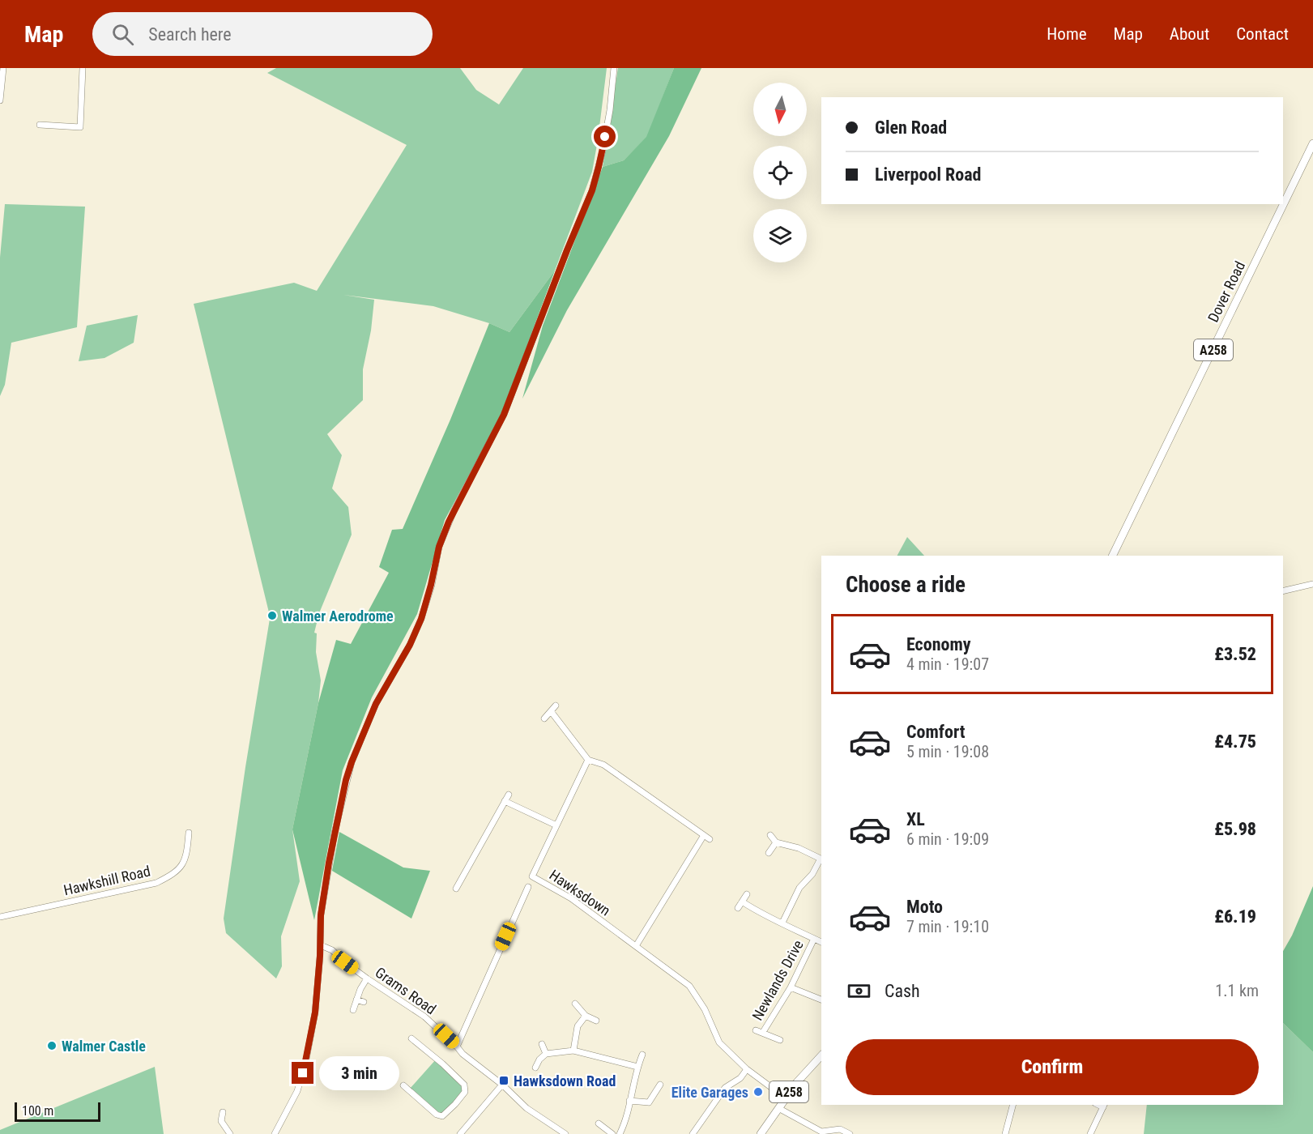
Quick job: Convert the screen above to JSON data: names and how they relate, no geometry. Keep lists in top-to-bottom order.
{
  "streets": {
    "main road": ["Dover Road", "A258"],
    "street": [
      "Hawkshill Road",
      "Hawksdown",
      "Newlands Drive",
      "Grams Road"
    ]
  },
  "crossings": [
    ["A258", "Hawksdown"]
  ],
  "places": {
    "other": ["Walmer Aerodrome", "Walmer Castle", "Elite Garages"],
    "transit": ["Hawksdown Road"]
  },
  "scale_bar": "100 m",
  "north": "bottom",
  "page": {
    "header": "Map",
    "search": "Search here",
    "nav": [
      "Home",
      "Map",
      "About",
      "Contact"
    ],
    "banner": ["Glen Road", "Liverpool Road"],
    "heading": "Choose a ride",
    "list": [
      {
        "name": "Economy",
        "note": "4 min · 19:07",
        "value": "£3.52"
      },
      {
        "name": "Comfort",
        "note": "5 min · 19:08",
        "value": "£4.75"
      },
      {
        "name": "XL",
        "note": "6 min · 19:09",
        "value": "£5.98"
      },
      {
        "name": "Moto",
        "note": "7 min · 19:10",
        "value": "£6.19"
      }
    ],
    "pay": ["Cash", "1.1 km"],
    "buttons": "Confirm",
    "bubble": "3 min",
    "scale": "100 m"
  }
}
